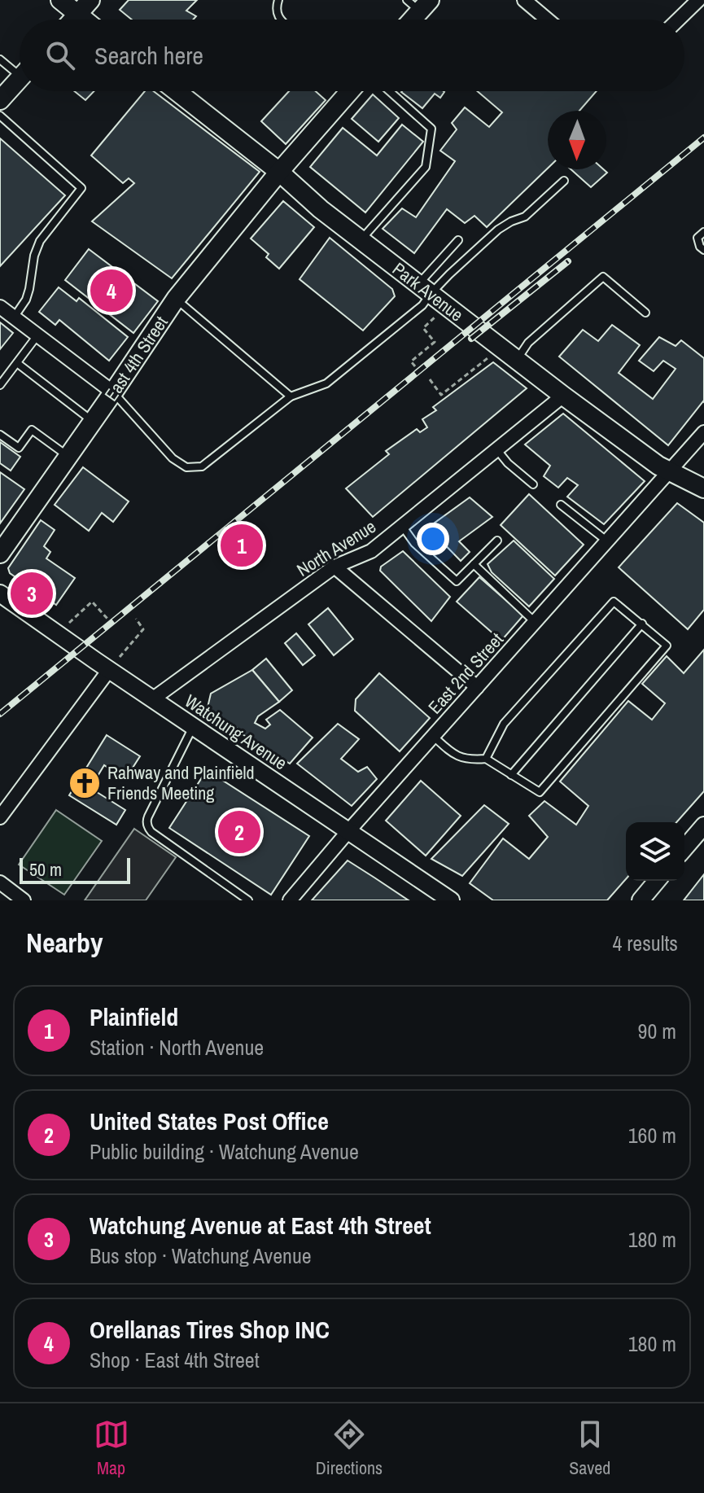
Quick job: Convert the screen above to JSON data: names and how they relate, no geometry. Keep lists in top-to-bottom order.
{
  "streets": {
    "main road": ["Park Avenue", "East 4th Street"],
    "street": ["North Avenue", "East 2nd Street", "Watchung Avenue"]
  },
  "crossings": [
    ["Park Avenue", "East 4th Street"],
    ["Park Avenue", "North Avenue"],
    ["Park Avenue", "East 2nd Street"],
    ["North Avenue", "Watchung Avenue"],
    ["East 2nd Street", "Watchung Avenue"]
  ],
  "places": {
    "church": ["Rahway and Plainfield Friends Meeting"]
  },
  "scale_bar": "50 m",
  "north": "bottom",
  "page": {
    "search": "Search here",
    "pins": [
      "4",
      "1",
      "3",
      "2"
    ],
    "scale": "50 m",
    "heading": ["Nearby", "4 results"],
    "list": [
      {
        "mark": "1",
        "name": "Plainfield",
        "note": "Station · North Avenue",
        "value": "90 m"
      },
      {
        "mark": "2",
        "name": "United States Post Office",
        "note": "Public building · Watchung Avenue",
        "value": "160 m"
      },
      {
        "mark": "3",
        "name": "Watchung Avenue at East 4th Street",
        "note": "Bus stop · Watchung Avenue",
        "value": "180 m"
      },
      {
        "mark": "4",
        "name": "Orellanas Tires Shop INC",
        "note": "Shop · East 4th Street",
        "value": "180 m"
      }
    ],
    "nav": ["Map", "Directions", "Saved"]
  }
}
